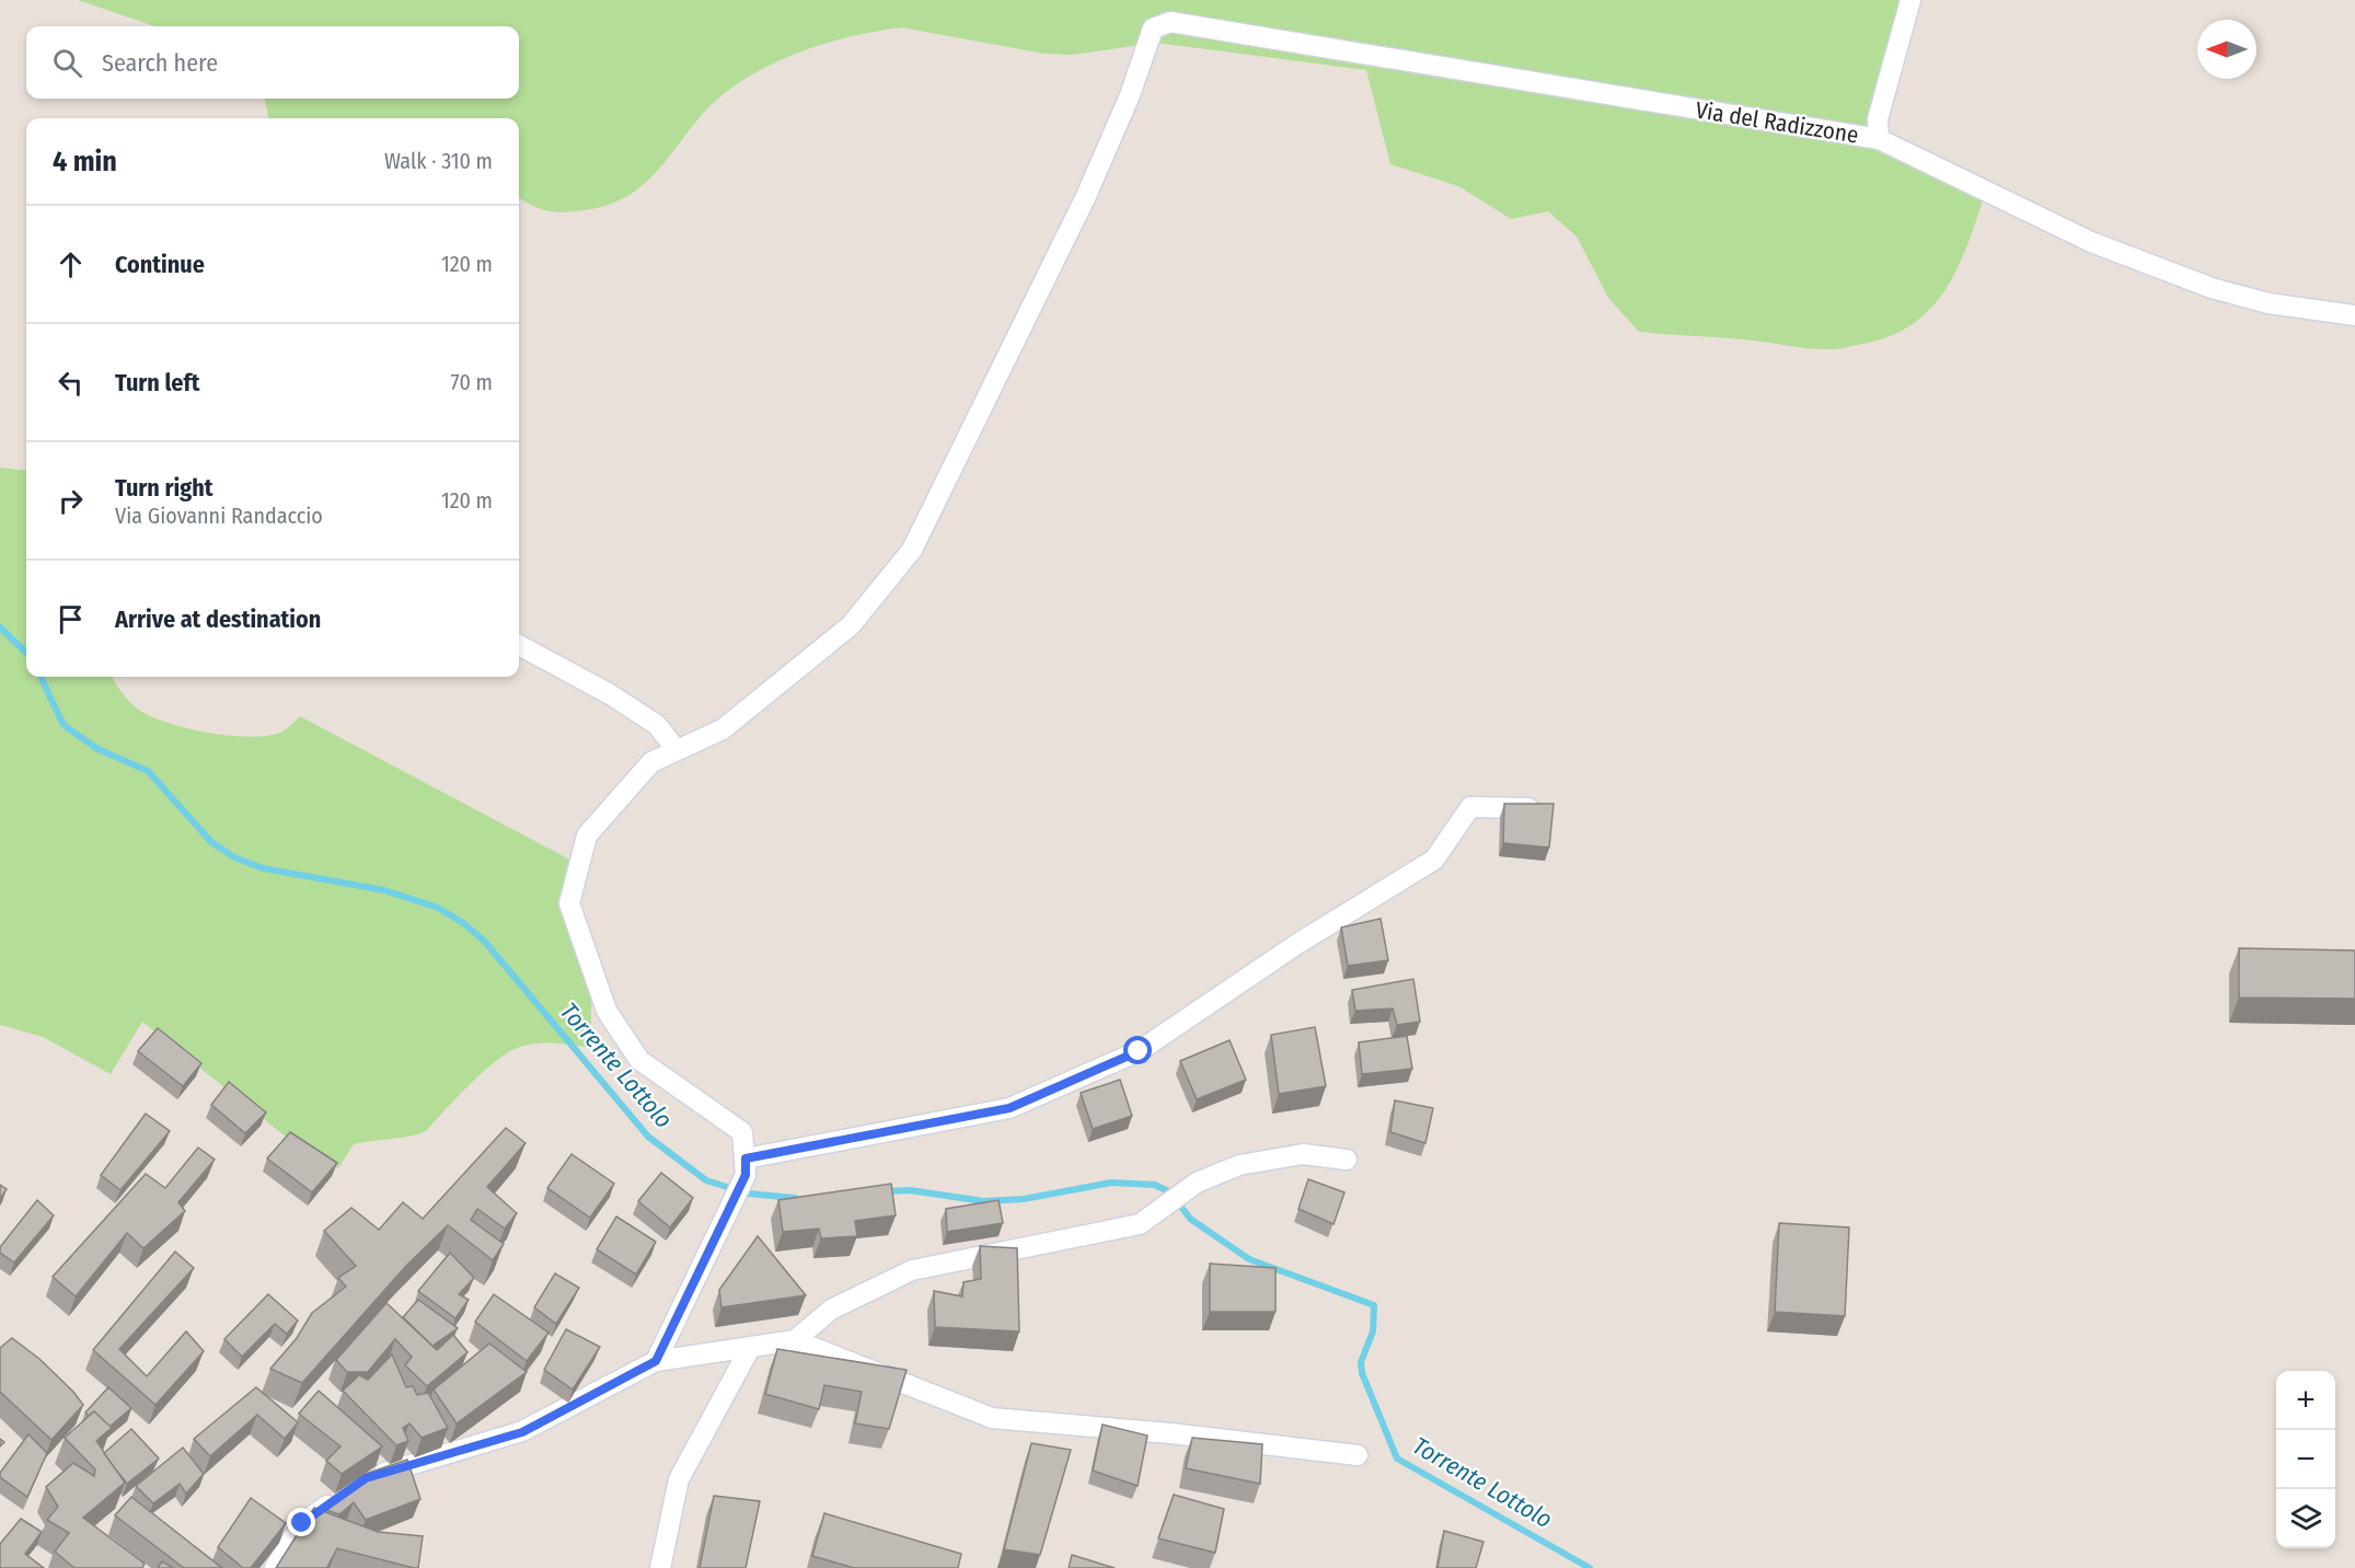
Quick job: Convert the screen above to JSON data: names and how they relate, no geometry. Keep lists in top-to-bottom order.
{
  "streets": {
    "street": ["Via del Radizzone"]
  },
  "water": ["Torrente Lottolo"],
  "north": "left",
  "page": {
    "search": "Search here",
    "heading": ["4 min", "Walk · 310 m"],
    "list": [
      ["Continue", "120 m"],
      ["Turn left", "70 m"],
      ["Turn right", "Via Giovanni Randaccio", "120 m"],
      "Arrive at destination"
    ],
    "map_buttons": ["+", "−"]
  }
}
